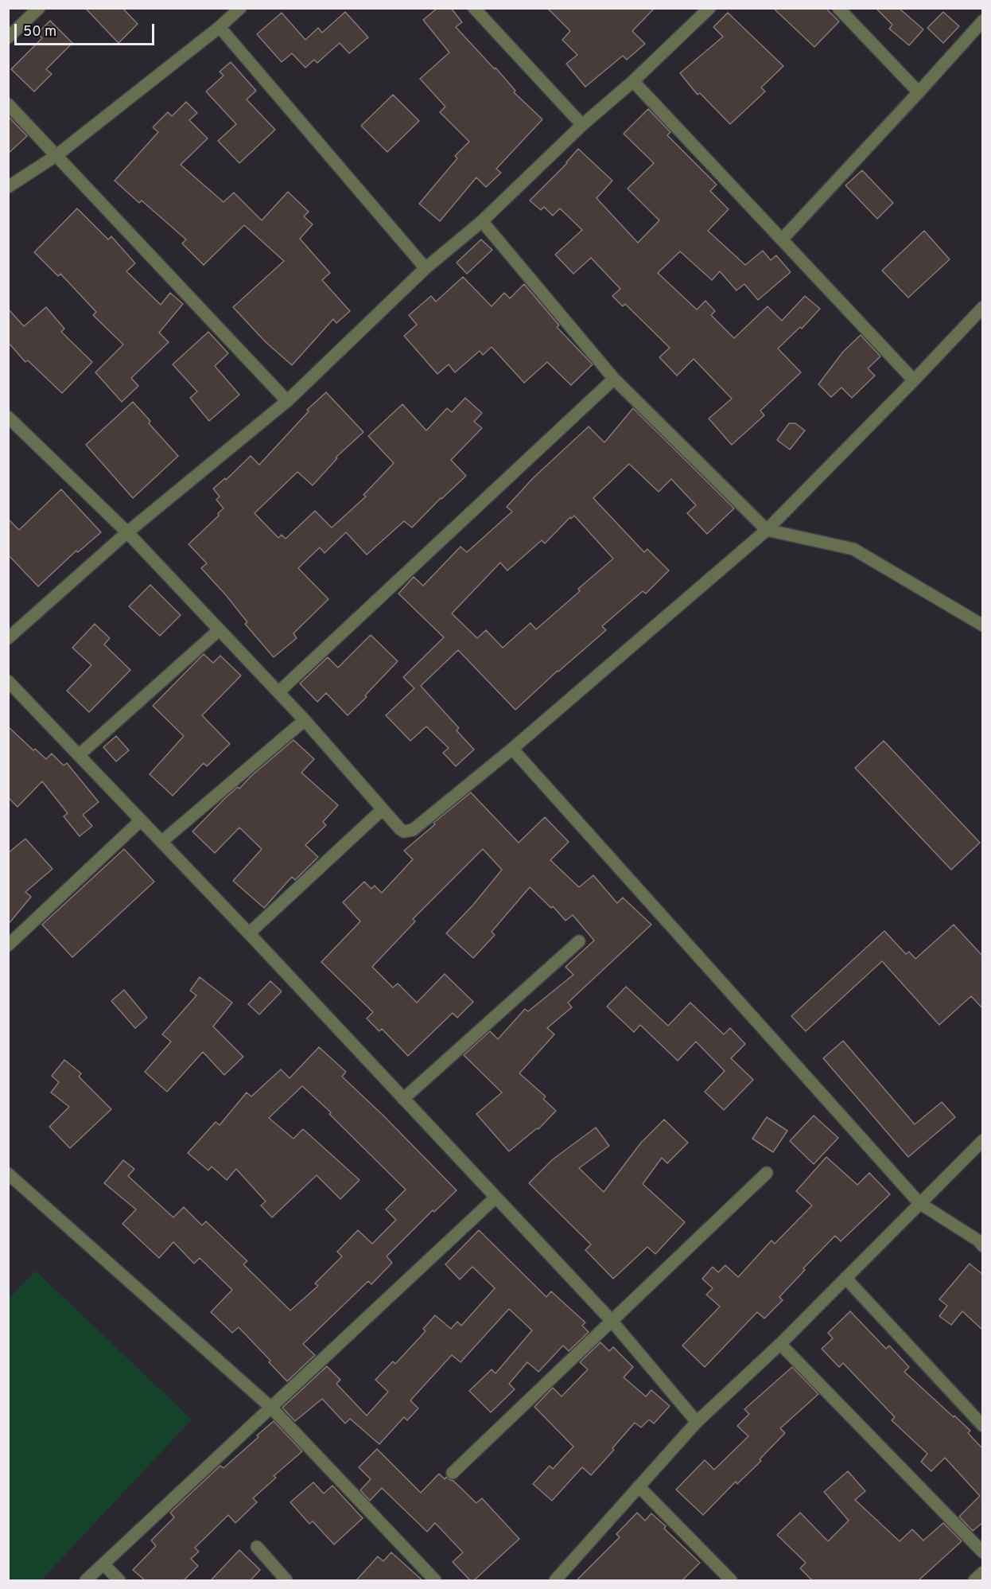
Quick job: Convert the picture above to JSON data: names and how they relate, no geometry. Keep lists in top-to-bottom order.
{
  "scale_bar": "50 m"
}
